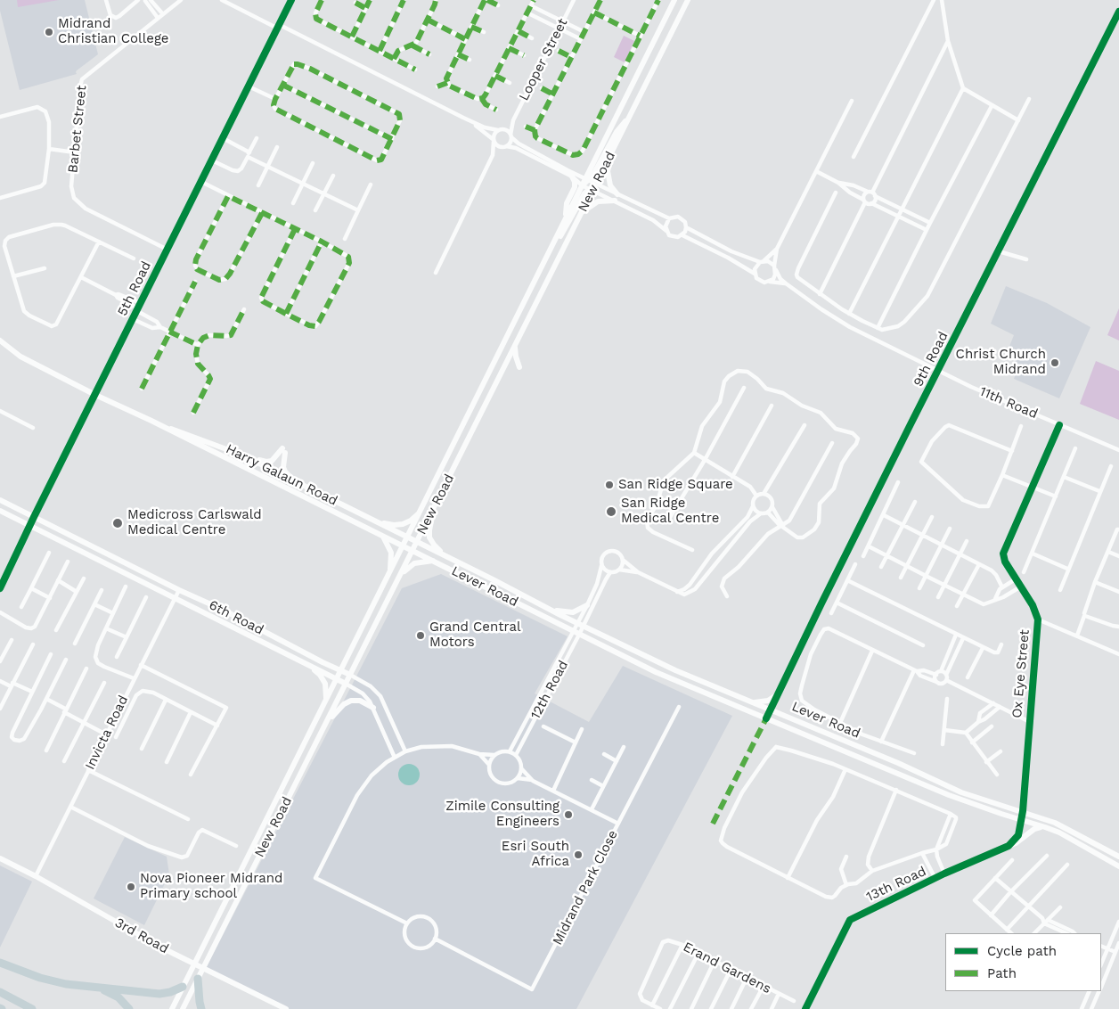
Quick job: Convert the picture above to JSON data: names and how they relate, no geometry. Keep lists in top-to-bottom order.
{
  "streets": {
    "main road": [
      "New Road",
      "Harry Galaun Road",
      "Lever Road",
      "6th Road",
      "13th Road",
      "3rd Road"
    ],
    "street": [
      "Looper Street",
      "Barbet Street",
      "5th Road",
      "9th Road",
      "11th Road",
      "Ox Eye Street",
      "12th Road",
      "Invicta Road",
      "Midrand Park Close",
      "Erand Gardens"
    ]
  },
  "crossings": [
    ["Barbet Street", "5th Road"],
    ["New Road", "Harry Galaun Road"],
    ["New Road", "Lever Road"],
    ["New Road", "6th Road"],
    ["5th Road", "Harry Galaun Road"],
    ["5th Road", "6th Road"],
    ["9th Road", "11th Road"],
    ["9th Road", "Lever Road"],
    ["11th Road", "Ox Eye Street"],
    ["Harry Galaun Road", "Lever Road"],
    ["Lever Road", "Ox Eye Street"],
    ["Lever Road", "12th Road"],
    ["Lever Road", "13th Road"],
    ["6th Road", "Invicta Road"],
    ["12th Road", "Midrand Park Close"],
    ["Invicta Road", "3rd Road"]
  ],
  "places": [
    "Midrand Christian College",
    "Christ Church Midrand",
    "San Ridge Square",
    "San Ridge Medical Centre",
    "Medicross Carlswald Medical Centre",
    "Grand Central Motors",
    "Zimile Consulting Engineers",
    "Esri South Africa",
    "Nova Pioneer Midrand Primary school"
  ],
  "legend": ["Cycle path", "Path"]
}
